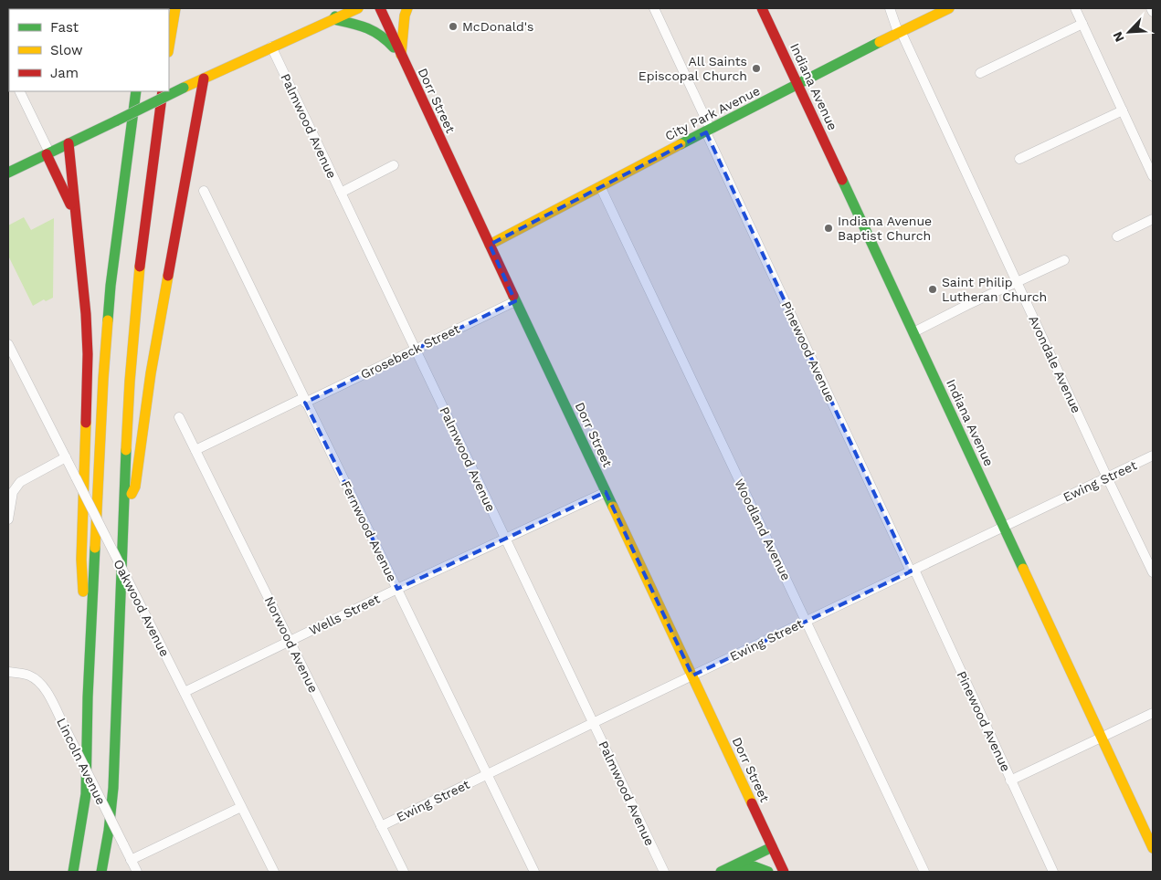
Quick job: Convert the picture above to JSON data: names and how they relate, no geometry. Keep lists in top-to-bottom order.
{
  "streets": {
    "main road": ["Indiana Avenue", "Dorr Street", "City Park Avenue"],
    "street": [
      "Palmwood Avenue",
      "Grosebeck Street",
      "Pinewood Avenue",
      "Avondale Avenue",
      "Ewing Street",
      "Woodland Avenue",
      "Fernwood Avenue",
      "Oakwood Avenue",
      "Wells Street",
      "Norwood Avenue",
      "Lincoln Avenue"
    ]
  },
  "crossings": [
    ["Indiana Avenue", "City Park Avenue"],
    ["Indiana Avenue", "Ewing Street"],
    ["Dorr Street", "City Park Avenue"],
    ["Dorr Street", "Grosebeck Street"],
    ["Dorr Street", "Ewing Street"],
    ["Dorr Street", "Wells Street"],
    ["City Park Avenue", "Pinewood Avenue"],
    ["City Park Avenue", "Avondale Avenue"],
    ["City Park Avenue", "Woodland Avenue"],
    ["Palmwood Avenue", "Grosebeck Street"],
    ["Palmwood Avenue", "Ewing Street"],
    ["Palmwood Avenue", "Wells Street"],
    ["Grosebeck Street", "Fernwood Avenue"],
    ["Grosebeck Street", "Norwood Avenue"],
    ["Pinewood Avenue", "Ewing Street"],
    ["Avondale Avenue", "Ewing Street"],
    ["Ewing Street", "Woodland Avenue"],
    ["Ewing Street", "Fernwood Avenue"],
    ["Ewing Street", "Norwood Avenue"],
    ["Fernwood Avenue", "Wells Street"],
    ["Oakwood Avenue", "Wells Street"],
    ["Wells Street", "Norwood Avenue"]
  ],
  "places": [
    "McDonald's",
    "All Saints Episcopal Church",
    "Indiana Avenue Baptist Church",
    "Saint Philip Lutheran Church"
  ],
  "legend": ["Fast", "Slow", "Jam"],
  "north": "bottom left"
}
